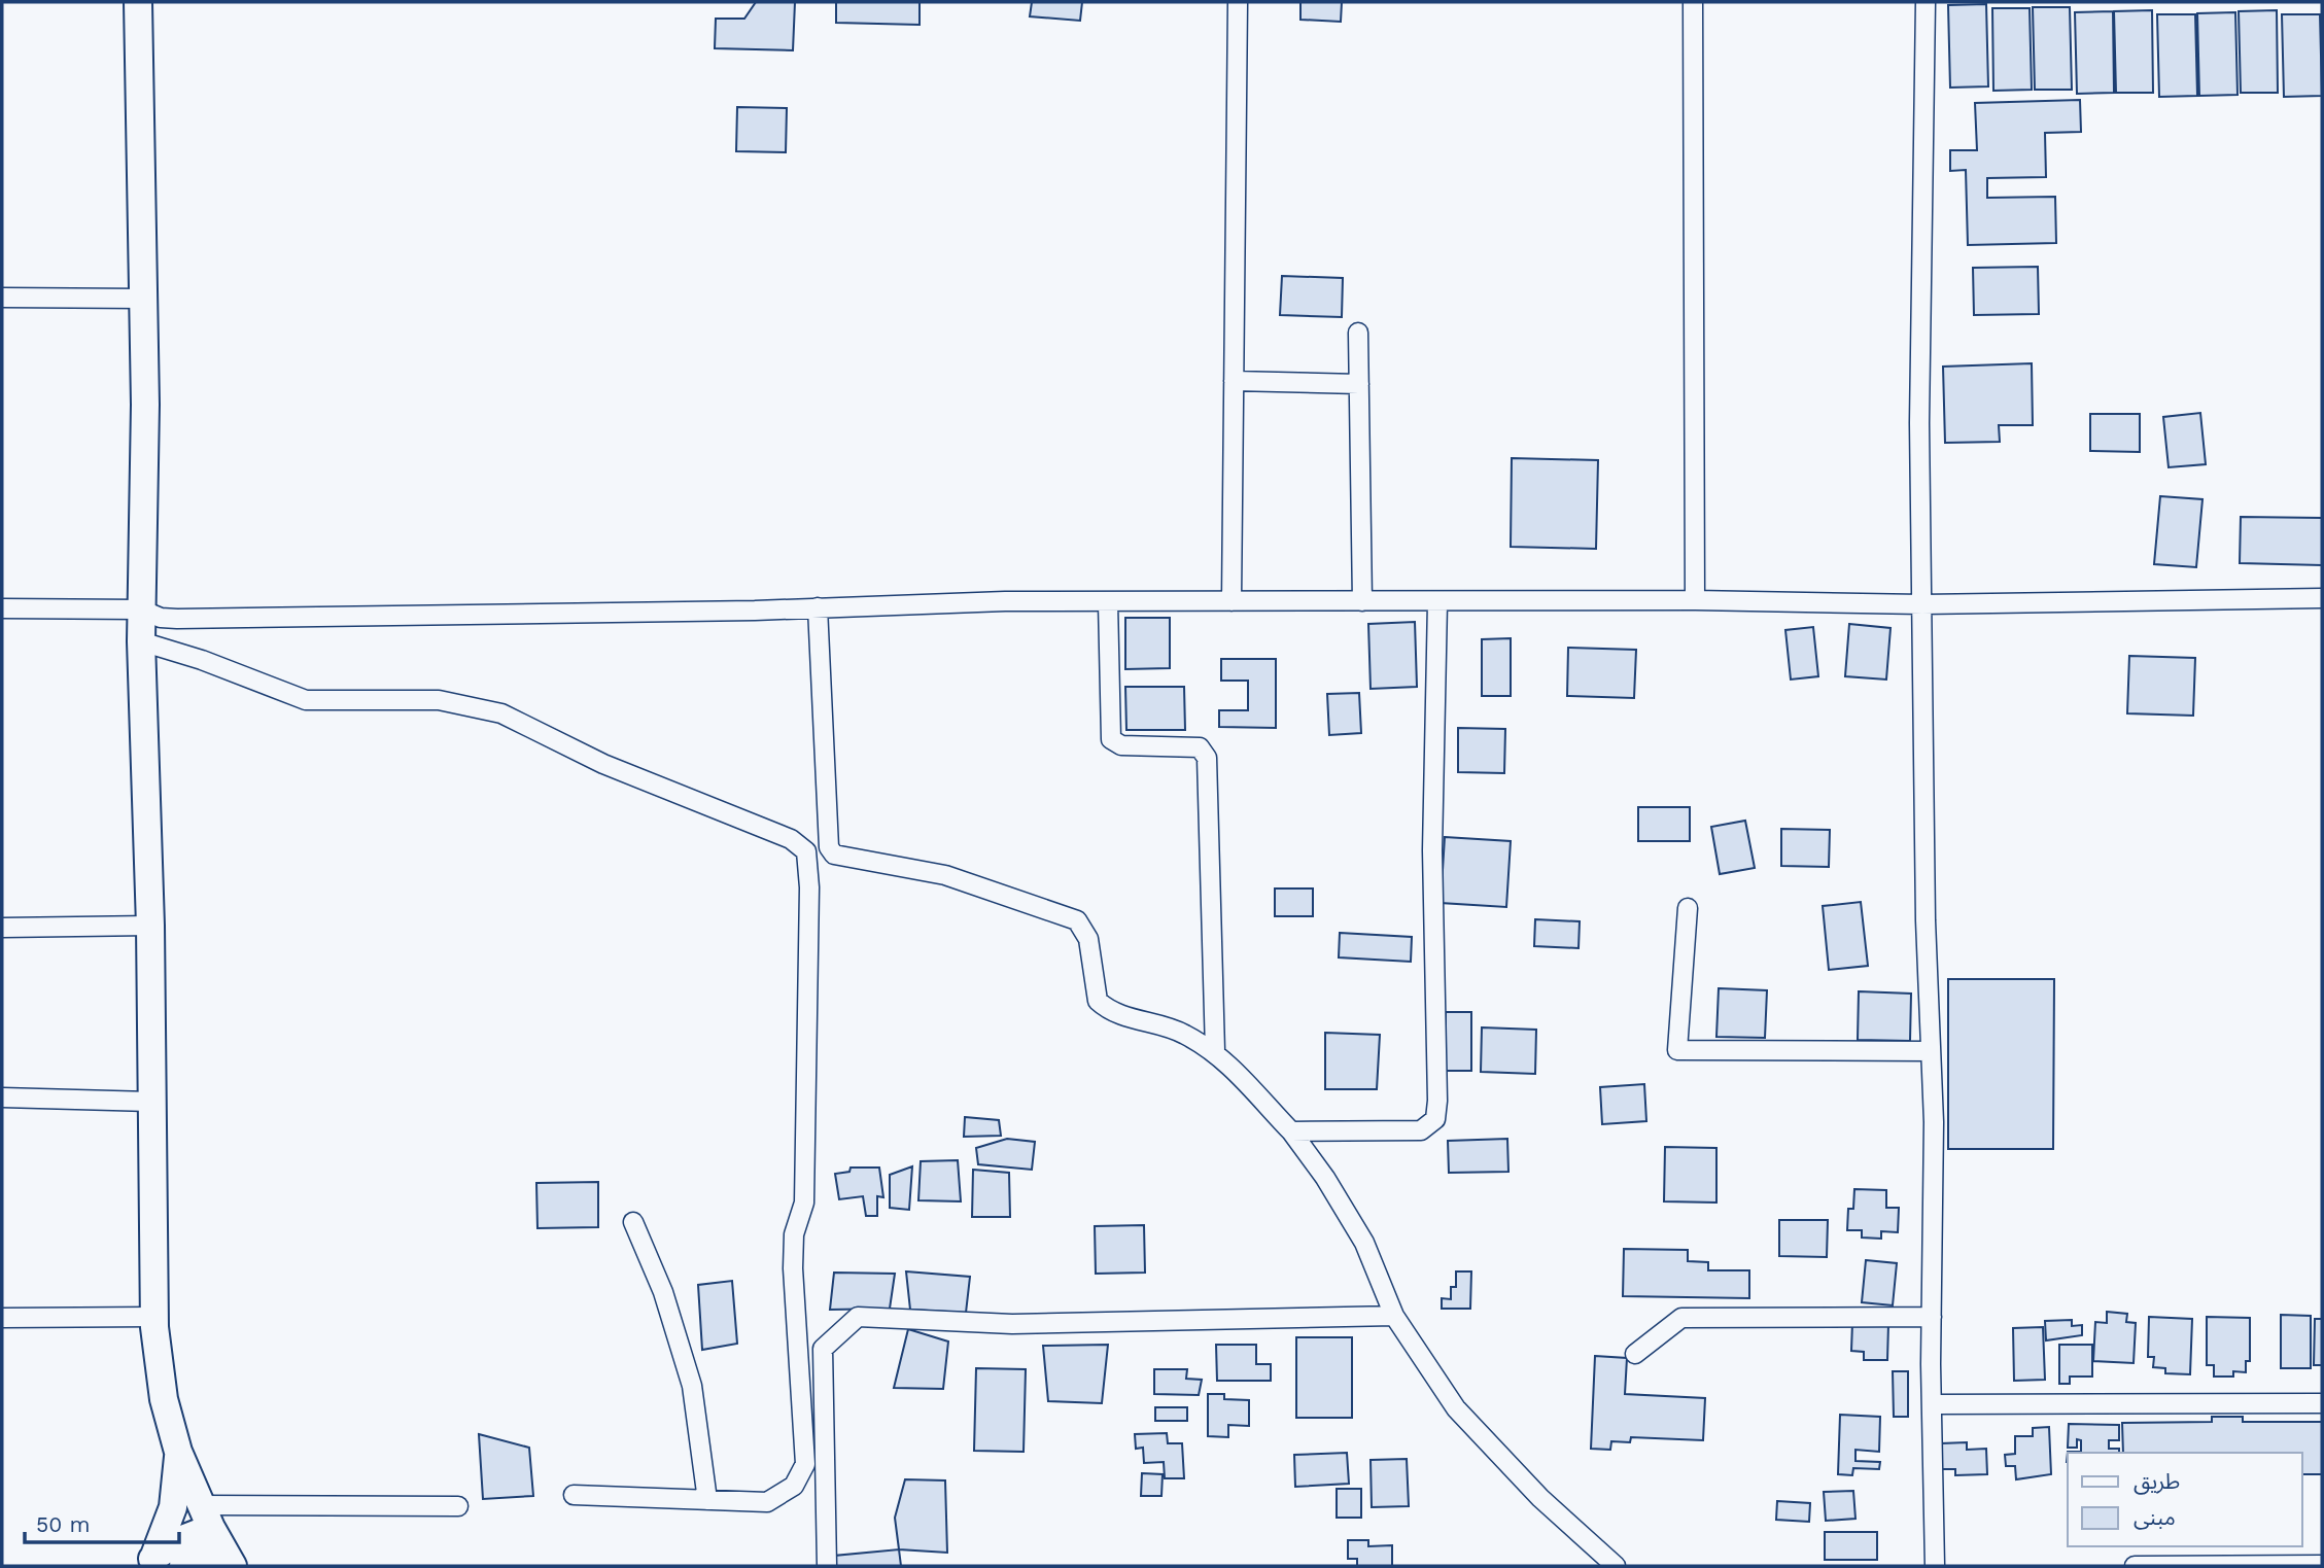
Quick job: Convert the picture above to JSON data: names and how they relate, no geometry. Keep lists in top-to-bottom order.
{
  "legend": ["طريق", "مبنى"],
  "scale_bar": "50 m"
}
